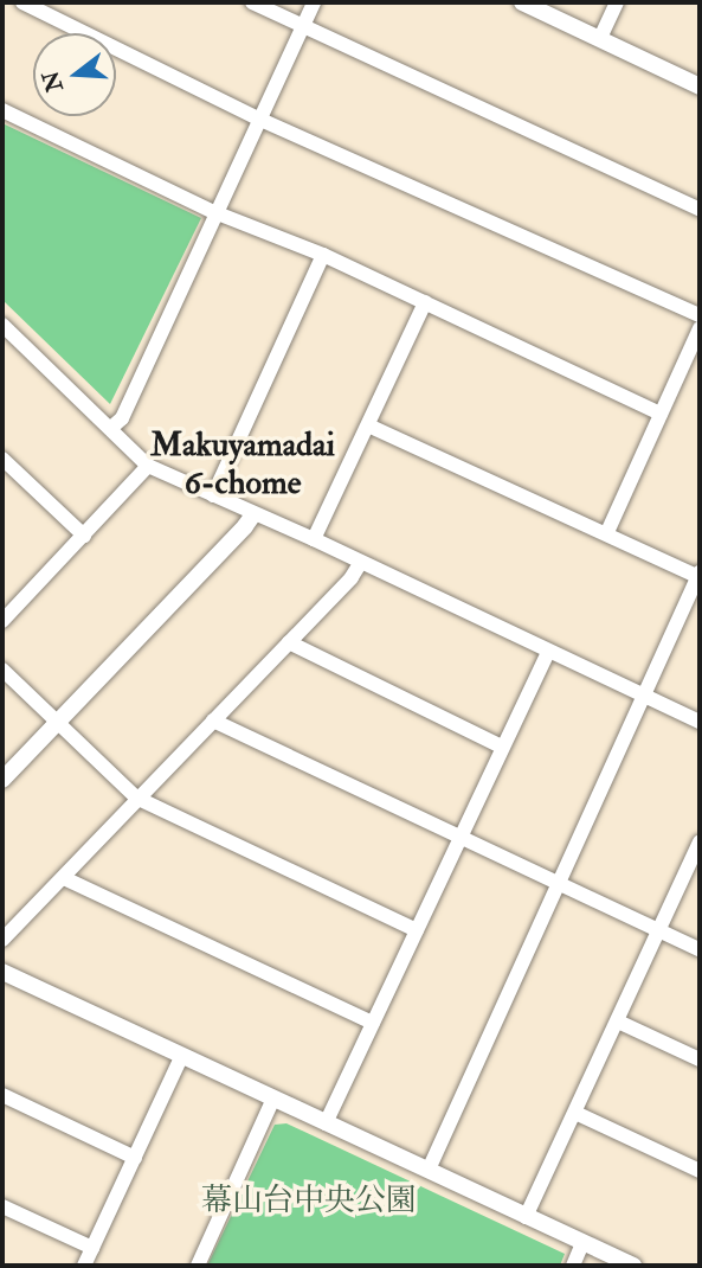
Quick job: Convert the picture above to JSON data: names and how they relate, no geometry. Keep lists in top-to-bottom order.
{
  "districts": ["Makuyamadai 6-chome"],
  "parks": ["幕山台中央公園"],
  "north": "left"
}
